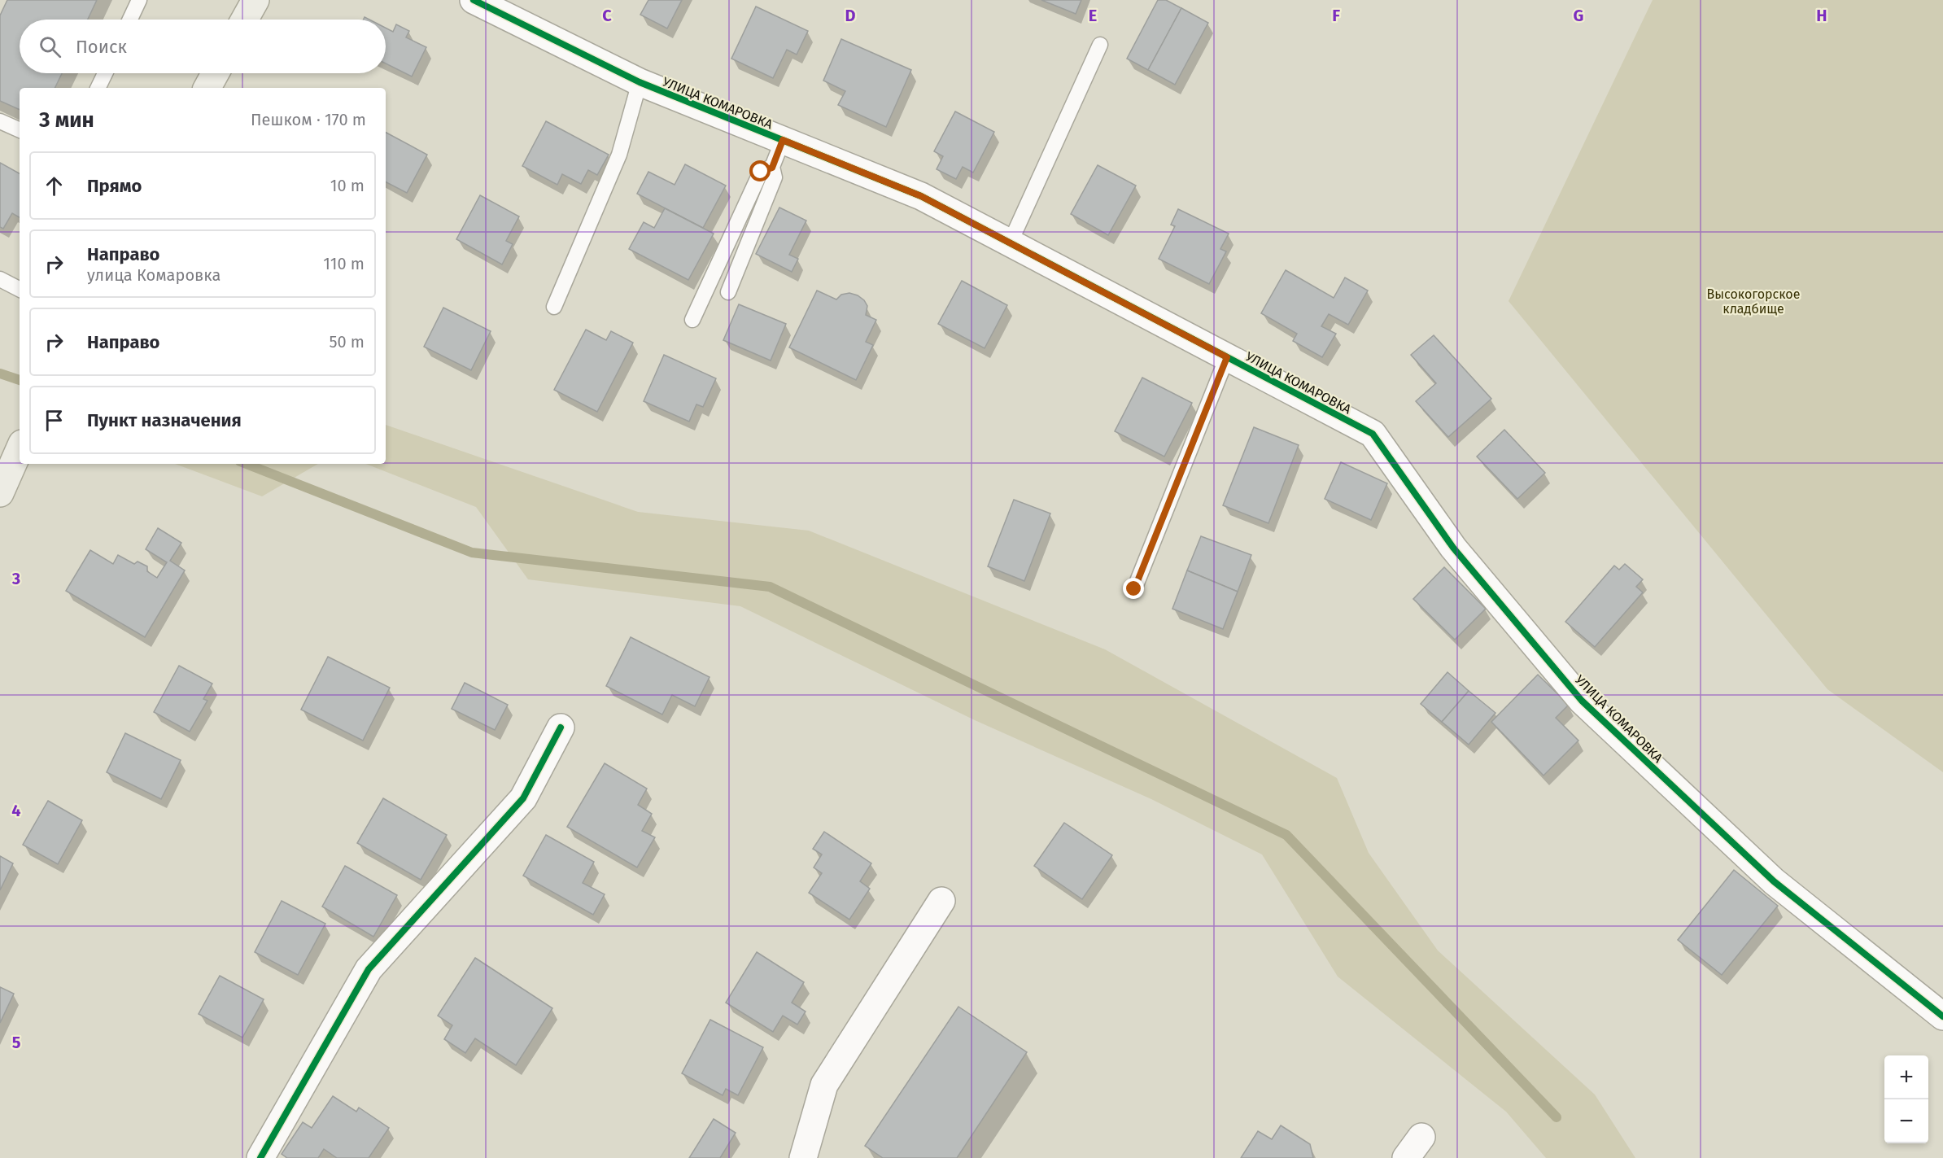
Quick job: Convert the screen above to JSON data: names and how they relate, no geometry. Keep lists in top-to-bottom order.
{
  "streets": {
    "street": ["УЛИЦА КОМАРОВКА"]
  },
  "parks": ["Высокогорское кладбище"],
  "page": {
    "search": "Поиск",
    "heading": ["3 мин", "Пешком · 170 m"],
    "list": [
      ["Прямо", "10 m"],
      ["Направо", "улица Комаровка", "110 m"],
      ["Направо", "50 m"],
      "Пункт назначения"
    ],
    "map_buttons": ["+", "−"]
  },
  "grid": {
    "columns": [
      "C",
      "D",
      "E",
      "F",
      "G",
      "H"
    ],
    "rows": ["3", "4", "5"]
  }
}
